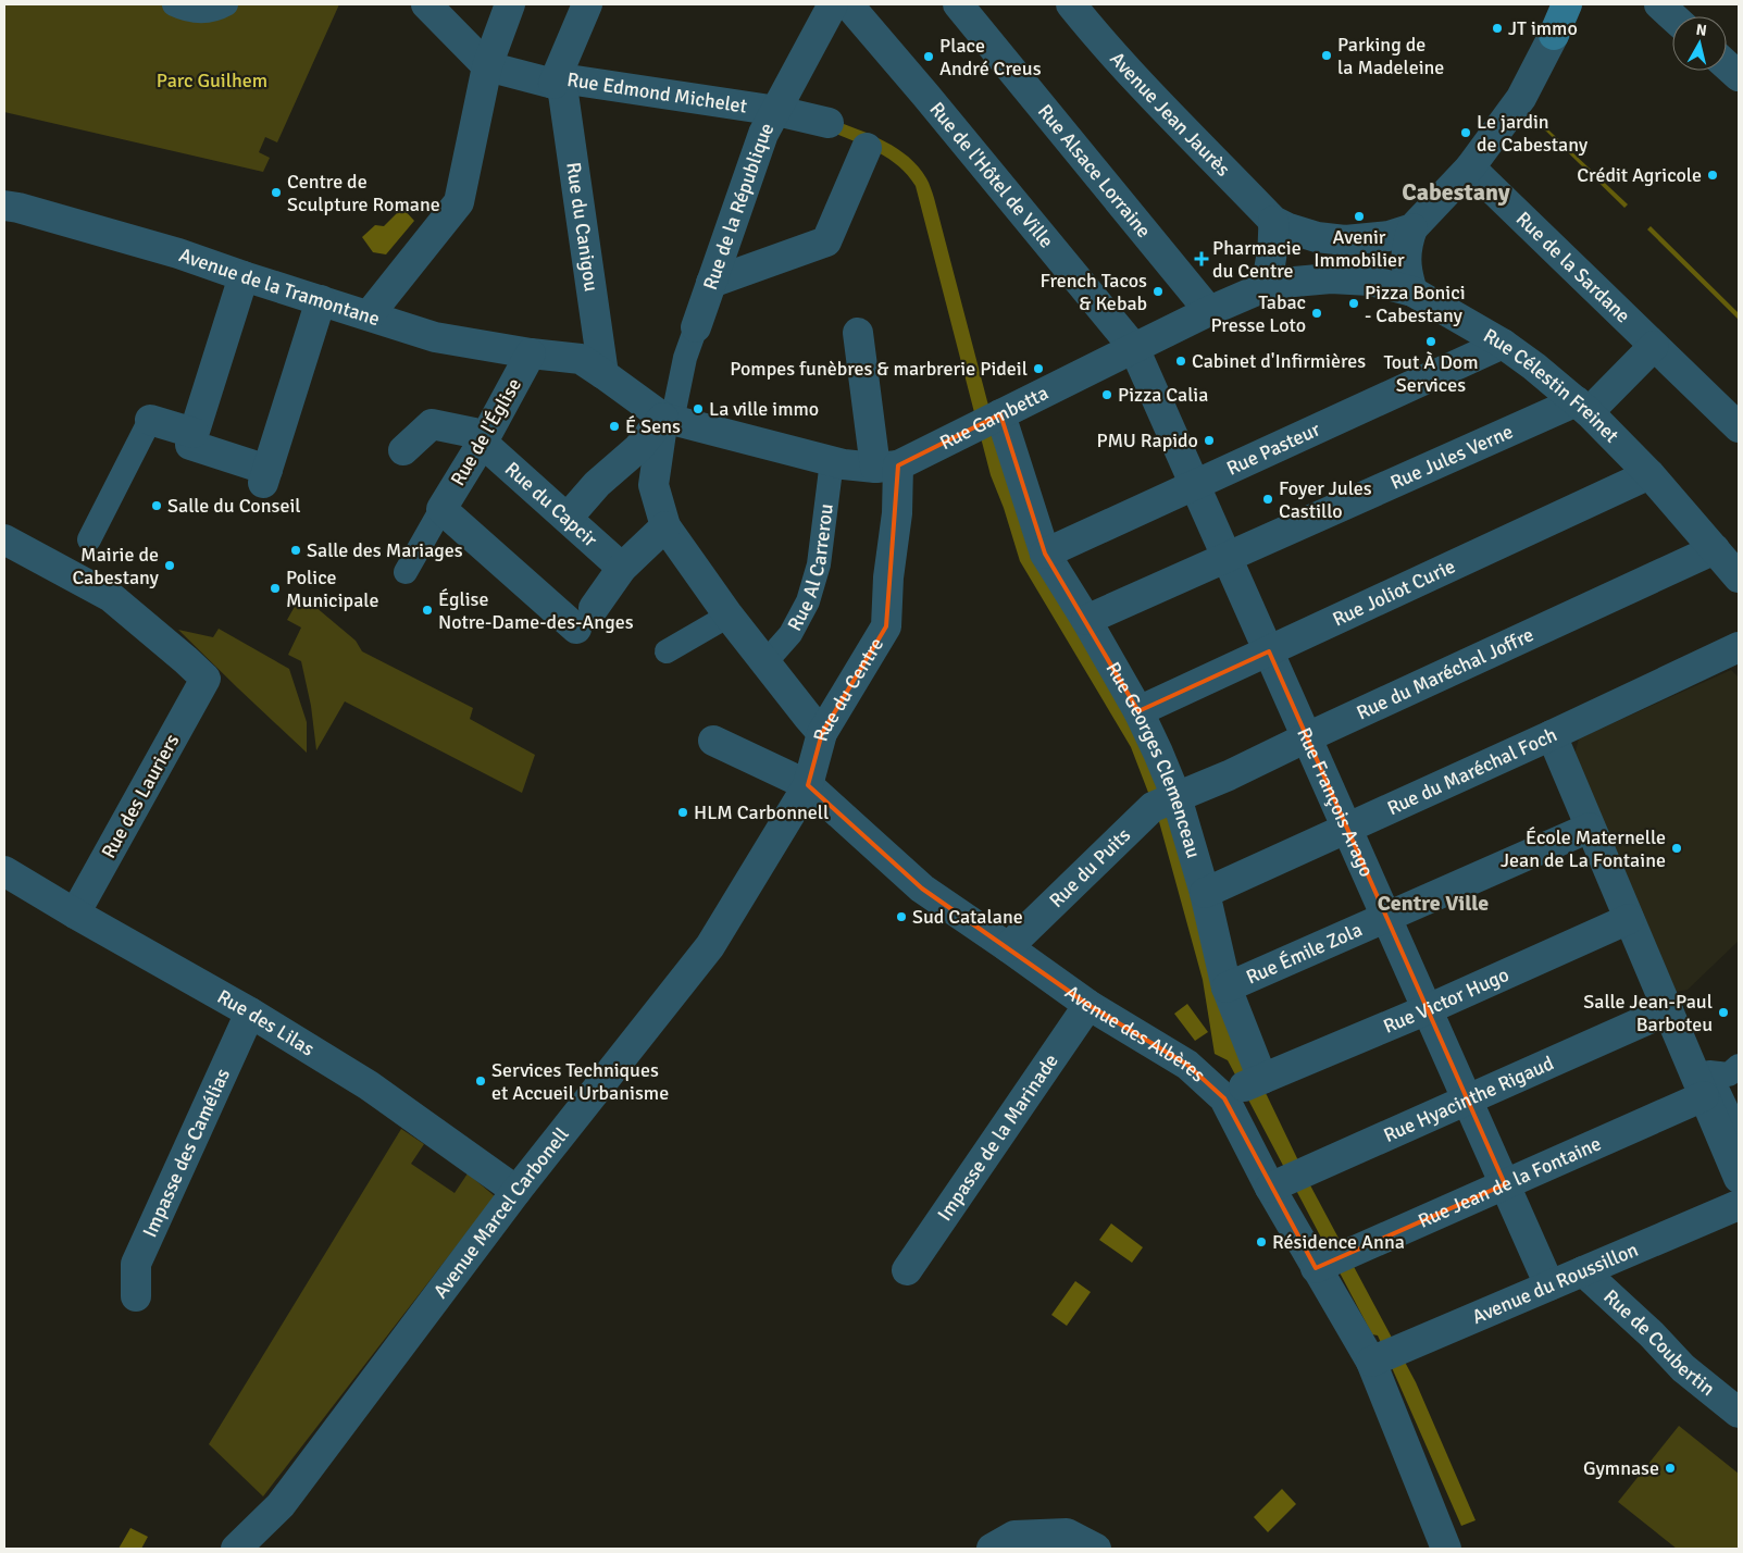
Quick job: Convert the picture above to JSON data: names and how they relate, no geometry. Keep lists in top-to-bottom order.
{
  "streets": {
    "street": [
      "Rue Edmond Michelet",
      "Avenue Jean Jaurès",
      "Rue Alsace Lorraine",
      "Rue de l'Hôtel de Ville",
      "Rue de la République",
      "Rue du Canigou",
      "Rue de la Sardane",
      "Avenue de la Tramontane",
      "Rue Célestin Freinet",
      "Rue Gambetta",
      "Rue de l'Église",
      "Rue Pasteur",
      "Rue Jules Verne",
      "Rue du Capcir",
      "Rue Al Carrerou",
      "Rue Joliot Curie",
      "Rue du Maréchal Joffre",
      "Rue du Centre",
      "Rue Georges Clemenceau",
      "Rue du Maréchal Foch",
      "Rue des Lauriers",
      "Rue François Arago",
      "Rue du Puits",
      "Rue Émile Zola",
      "Rue Victor Hugo",
      "Rue des Lilas",
      "Avenue des Albères",
      "Rue Hyacinthe Rigaud",
      "Impasse de la Marinade",
      "Impasse des Camélias",
      "Rue Jean de la Fontaine",
      "Avenue Marcel Carbonell",
      "Avenue du Roussillon",
      "Rue de Coubertin"
    ]
  },
  "crossings": [
    ["Rue Edmond Michelet", "Rue de la République"],
    ["Rue Edmond Michelet", "Rue du Canigou"],
    ["Rue Alsace Lorraine", "Rue Gambetta"],
    ["Rue de l'Hôtel de Ville", "Rue Gambetta"],
    ["Rue de l'Hôtel de Ville", "Rue François Arago"],
    ["Rue de la République", "Avenue de la Tramontane"],
    ["Rue du Canigou", "Avenue de la Tramontane"],
    ["Avenue de la Tramontane", "Rue de l'Église"],
    ["Rue Célestin Freinet", "Rue Gambetta"],
    ["Rue Célestin Freinet", "Rue Pasteur"],
    ["Rue Célestin Freinet", "Rue Jules Verne"],
    ["Rue Célestin Freinet", "Rue Joliot Curie"],
    ["Rue Célestin Freinet", "Rue du Maréchal Joffre"],
    ["Rue Gambetta", "Rue du Centre"],
    ["Rue Gambetta", "Rue Georges Clemenceau"],
    ["Rue Gambetta", "Rue François Arago"],
    ["Rue de l'Église", "Rue du Capcir"],
    ["Rue Pasteur", "Rue Georges Clemenceau"],
    ["Rue Pasteur", "Rue François Arago"],
    ["Rue Jules Verne", "Rue Georges Clemenceau"],
    ["Rue Jules Verne", "Rue François Arago"],
    ["Rue Joliot Curie", "Rue Georges Clemenceau"],
    ["Rue Joliot Curie", "Rue François Arago"],
    ["Rue du Maréchal Joffre", "Rue Georges Clemenceau"],
    ["Rue du Maréchal Joffre", "Rue François Arago"],
    ["Rue du Maréchal Joffre", "Rue du Puits"],
    ["Rue du Centre", "Avenue des Albères"],
    ["Rue du Centre", "Avenue Marcel Carbonell"],
    ["Rue Georges Clemenceau", "Rue du Maréchal Foch"],
    ["Rue Georges Clemenceau", "Rue du Puits"],
    ["Rue Georges Clemenceau", "Rue Émile Zola"],
    ["Rue Georges Clemenceau", "Rue Victor Hugo"],
    ["Rue du Maréchal Foch", "Rue François Arago"],
    ["Rue des Lauriers", "Rue des Lilas"],
    ["Rue François Arago", "Rue Émile Zola"],
    ["Rue François Arago", "Rue Victor Hugo"],
    ["Rue François Arago", "Rue Hyacinthe Rigaud"],
    ["Rue François Arago", "Rue Jean de la Fontaine"],
    ["Rue François Arago", "Avenue du Roussillon"],
    ["Rue du Puits", "Avenue des Albères"],
    ["Rue des Lilas", "Impasse des Camélias"],
    ["Rue des Lilas", "Avenue Marcel Carbonell"],
    ["Avenue des Albères", "Rue Hyacinthe Rigaud"],
    ["Avenue des Albères", "Impasse de la Marinade"],
    ["Avenue des Albères", "Rue Jean de la Fontaine"],
    ["Avenue des Albères", "Avenue Marcel Carbonell"],
    ["Avenue des Albères", "Avenue du Roussillon"],
    ["Avenue du Roussillon", "Rue de Coubertin"]
  ],
  "districts": ["Cabestany", "Centre Ville"],
  "parks": ["Parc Guilhem"],
  "places": {
    "other": [
      "JT immo",
      "Parking de la Madeleine",
      "Place André Creus",
      "Le jardin de Cabestany",
      "Crédit Agricole",
      "Centre de Sculpture Romane",
      "Avenir Immobilier",
      "French Tacos & Kebab",
      "Pizza Bonici - Cabestany",
      "Tabac Presse Loto",
      "Tout À Dom Services",
      "Cabinet d'Infirmières",
      "Pompes funèbres & marbrerie Pideil",
      "Pizza Calia",
      "La ville immo",
      "É Sens",
      "PMU Rapido",
      "Foyer Jules Castillo",
      "Salle du Conseil",
      "Salle des Mariages",
      "Mairie de Cabestany",
      "Police Municipale",
      "Église Notre-Dame-des-Anges",
      "HLM Carbonnell",
      "École Maternelle Jean de La Fontaine",
      "Sud Catalane",
      "Salle Jean-Paul Barboteu",
      "Services Techniques et Accueil Urbanisme",
      "Résidence Anna",
      "Gymnase"
    ],
    "health": ["Pharmacie du Centre"]
  },
  "north": "top"
}
